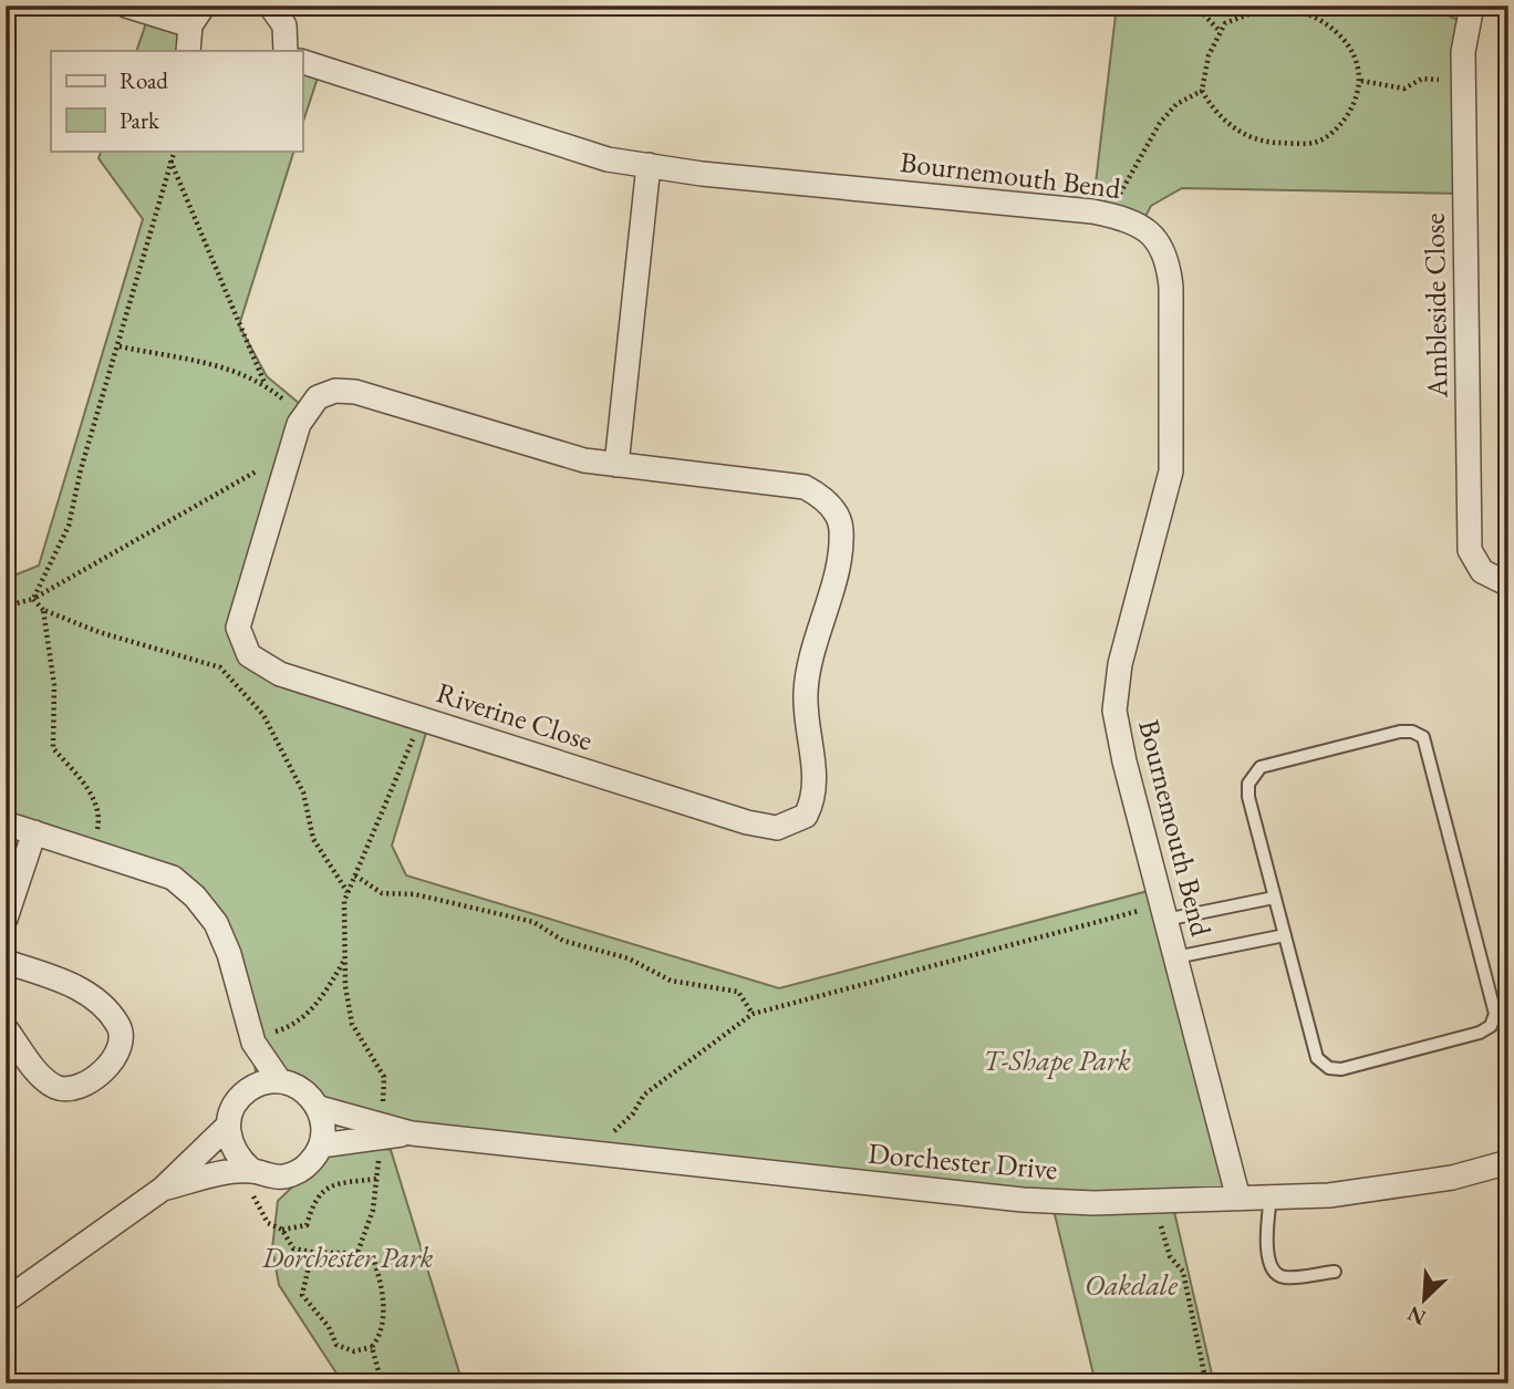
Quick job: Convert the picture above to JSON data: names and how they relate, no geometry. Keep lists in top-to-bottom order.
{
  "streets": {
    "street": [
      "Bournemouth Bend",
      "Ambleside Close",
      "Riverine Close",
      "Dorchester Drive"
    ]
  },
  "crossings": [
    ["Bournemouth Bend", "Dorchester Drive"]
  ],
  "parks": ["T-Shape Park", "Dorchester Park", "Oakdale"],
  "legend": ["Road", "Park"],
  "north": "bottom left"
}
